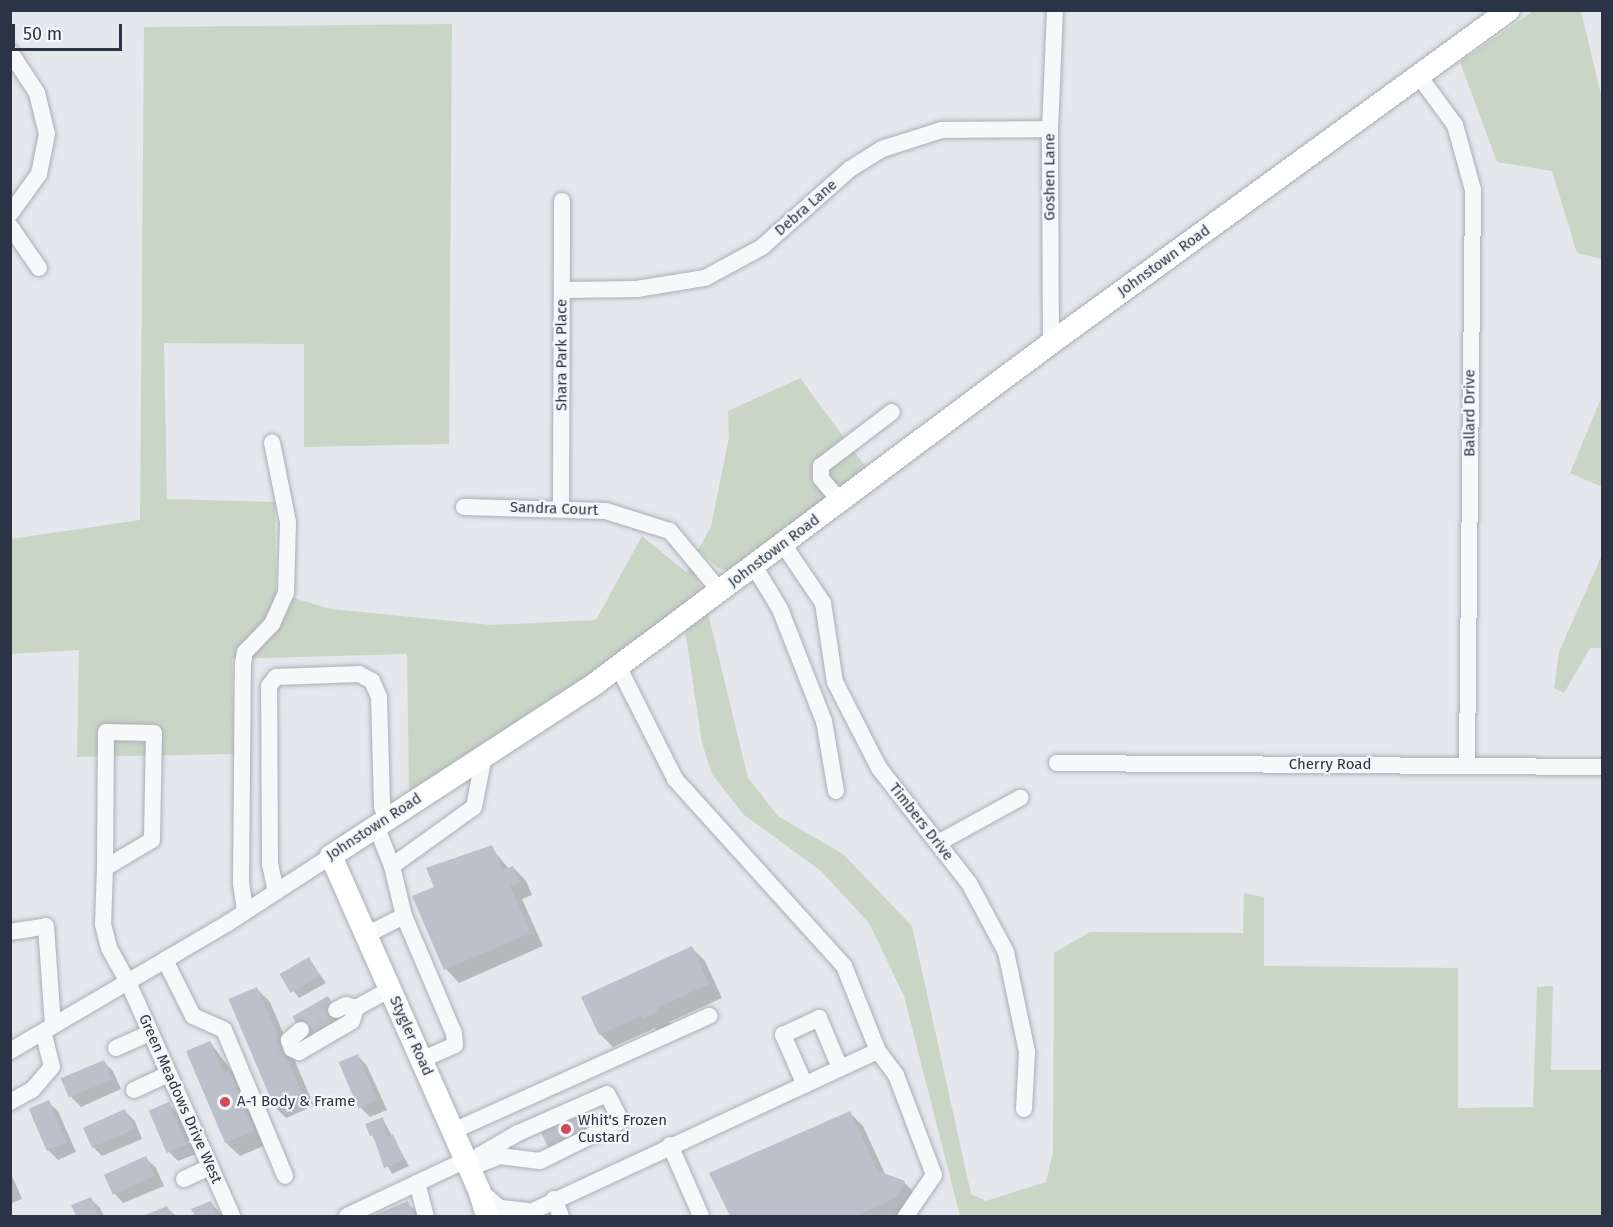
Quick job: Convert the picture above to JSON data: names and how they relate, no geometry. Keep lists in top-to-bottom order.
{
  "streets": {
    "main road": ["Johnstown Road", "Stygler Road"],
    "street": [
      "Goshen Lane",
      "Debra Lane",
      "Shara Park Place",
      "Ballard Drive",
      "Sandra Court",
      "Cherry Road",
      "Timbers Drive",
      "Green Meadows Drive West"
    ]
  },
  "crossings": [
    ["Goshen Lane", "Debra Lane"],
    ["Goshen Lane", "Johnstown Road"],
    ["Debra Lane", "Shara Park Place"],
    ["Johnstown Road", "Ballard Drive"],
    ["Johnstown Road", "Sandra Court"],
    ["Johnstown Road", "Timbers Drive"],
    ["Johnstown Road", "Stygler Road"],
    ["Johnstown Road", "Green Meadows Drive West"],
    ["Shara Park Place", "Sandra Court"],
    ["Ballard Drive", "Cherry Road"]
  ],
  "places": ["A-1 Body & Frame", "Whit's Frozen Custard"],
  "scale_bar": "50 m"
}
